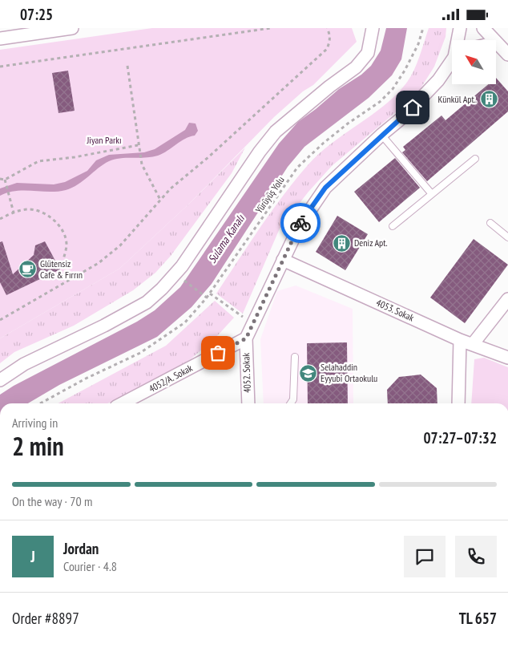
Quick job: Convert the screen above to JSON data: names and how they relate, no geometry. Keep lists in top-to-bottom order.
{
  "streets": {
    "street": ["4053. Sokak", "4052. Sokak", "4052/A. Sokak"],
    "path": ["Yürüyüş Yolu"]
  },
  "crossings": [
    ["4053. Sokak", "4052. Sokak"],
    ["4052. Sokak", "4052/A. Sokak"]
  ],
  "water": ["Sulama Kanalı"],
  "parks": ["Jiyan Parkı"],
  "places": {
    "building": ["Künkül Apt.", "Deniz Apt."],
    "cafe": ["Glütensiz Cafe & Fırrın"],
    "school or university": ["Selahaddin Eyyubi Ortaokulu"]
  },
  "north": "top left",
  "page": {
    "status": "07:25",
    "heading": ["2 min", "Arriving in", "07:27–07:32"],
    "panel": [
      "Jordan",
      "Courier · 4.8",
      "Order #8897",
      "TL 657"
    ],
    "bar": "On the way · 70 m",
    "round": "J"
  }
}
